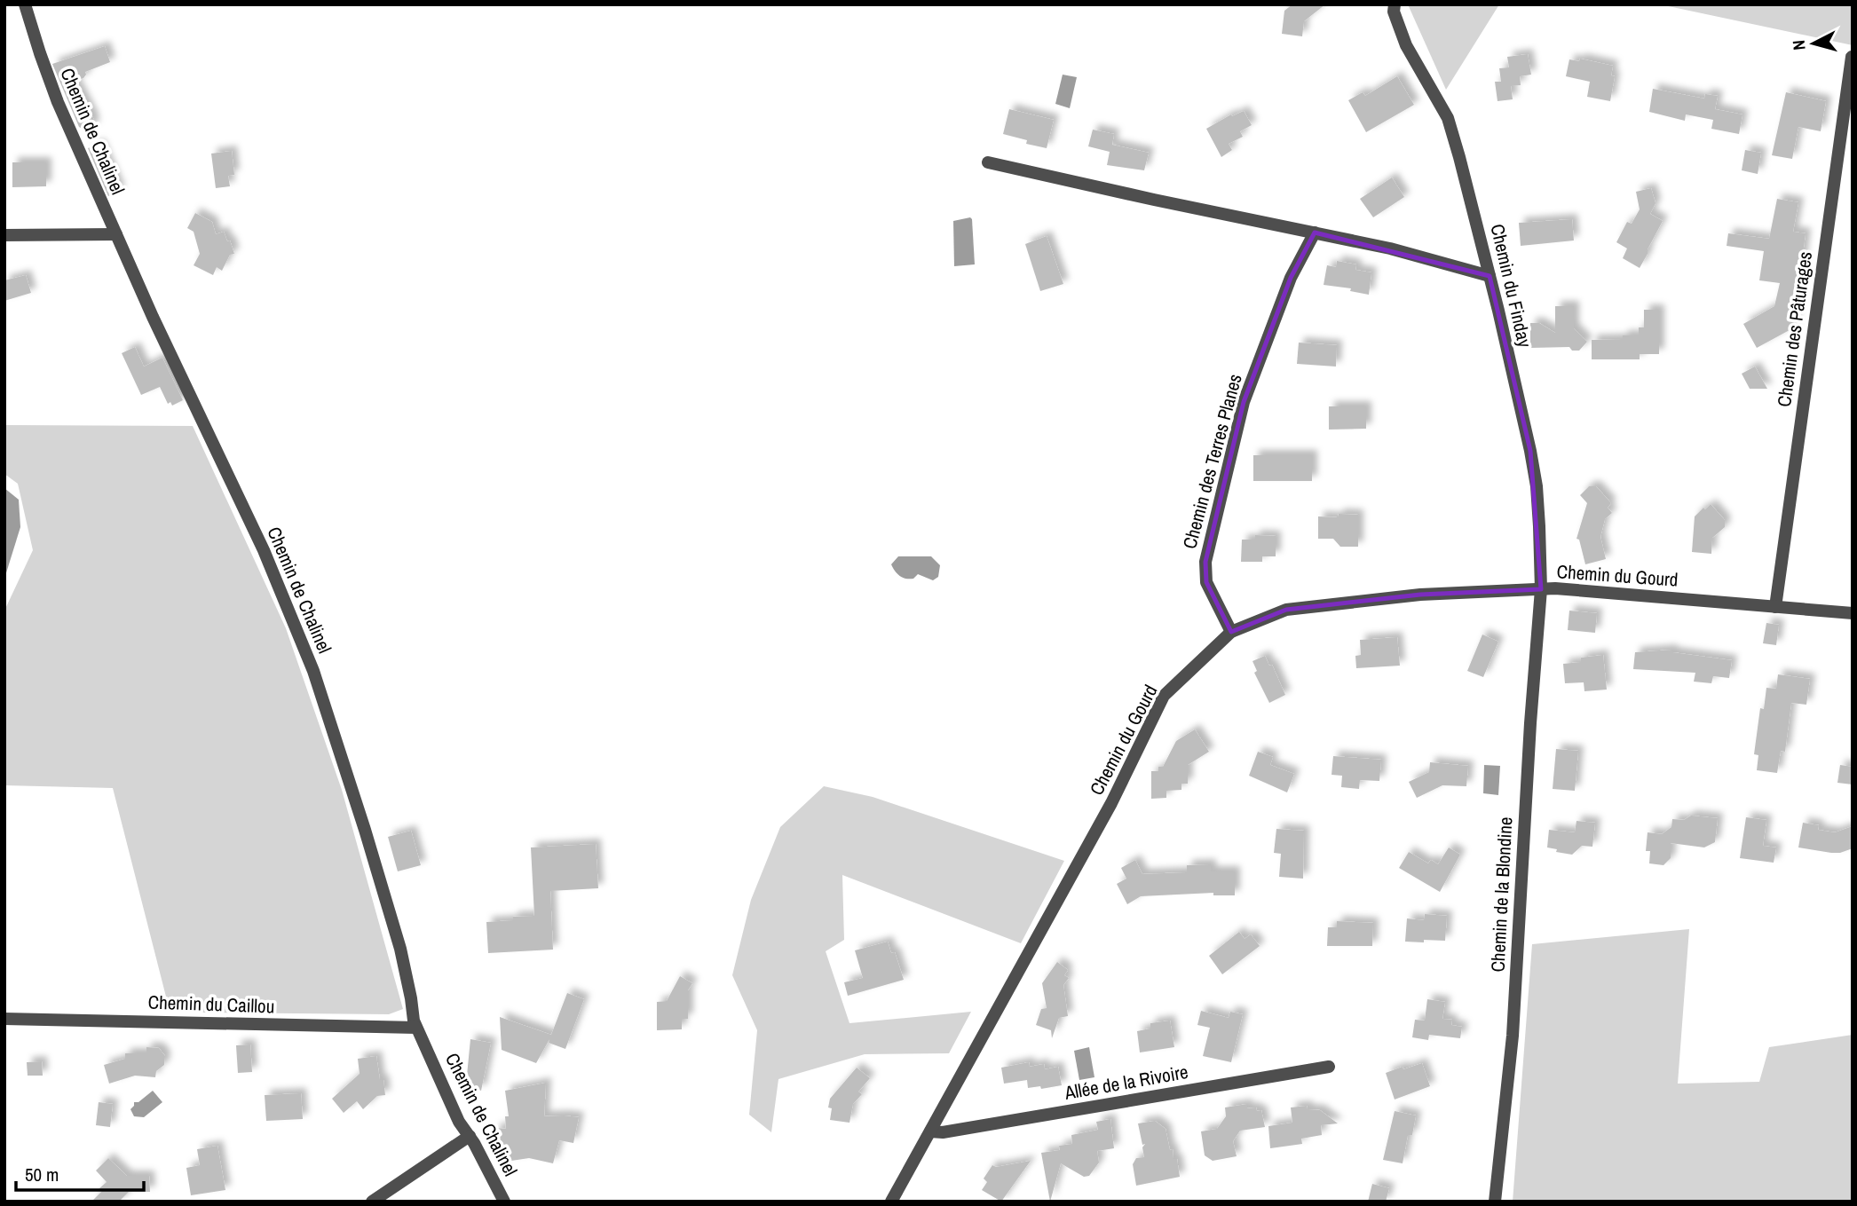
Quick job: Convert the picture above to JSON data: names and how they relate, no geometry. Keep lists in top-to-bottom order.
{
  "streets": {
    "street": [
      "Chemin de Chalinel",
      "Chemin du Finday",
      "Chemin des Pâturages",
      "Chemin des Terres Planes",
      "Chemin du Gourd",
      "Chemin de la Blondine",
      "Chemin du Caillou",
      "Allée de la Rivoire"
    ]
  },
  "crossings": [
    ["Chemin de Chalinel", "Chemin du Caillou"],
    ["Chemin du Finday", "Chemin du Gourd"],
    ["Chemin du Finday", "Chemin de la Blondine"],
    ["Chemin des Pâturages", "Chemin du Gourd"],
    ["Chemin des Terres Planes", "Chemin du Gourd"],
    ["Chemin du Gourd", "Chemin de la Blondine"],
    ["Chemin du Gourd", "Allée de la Rivoire"]
  ],
  "scale_bar": "50 m",
  "north": "left"
}
